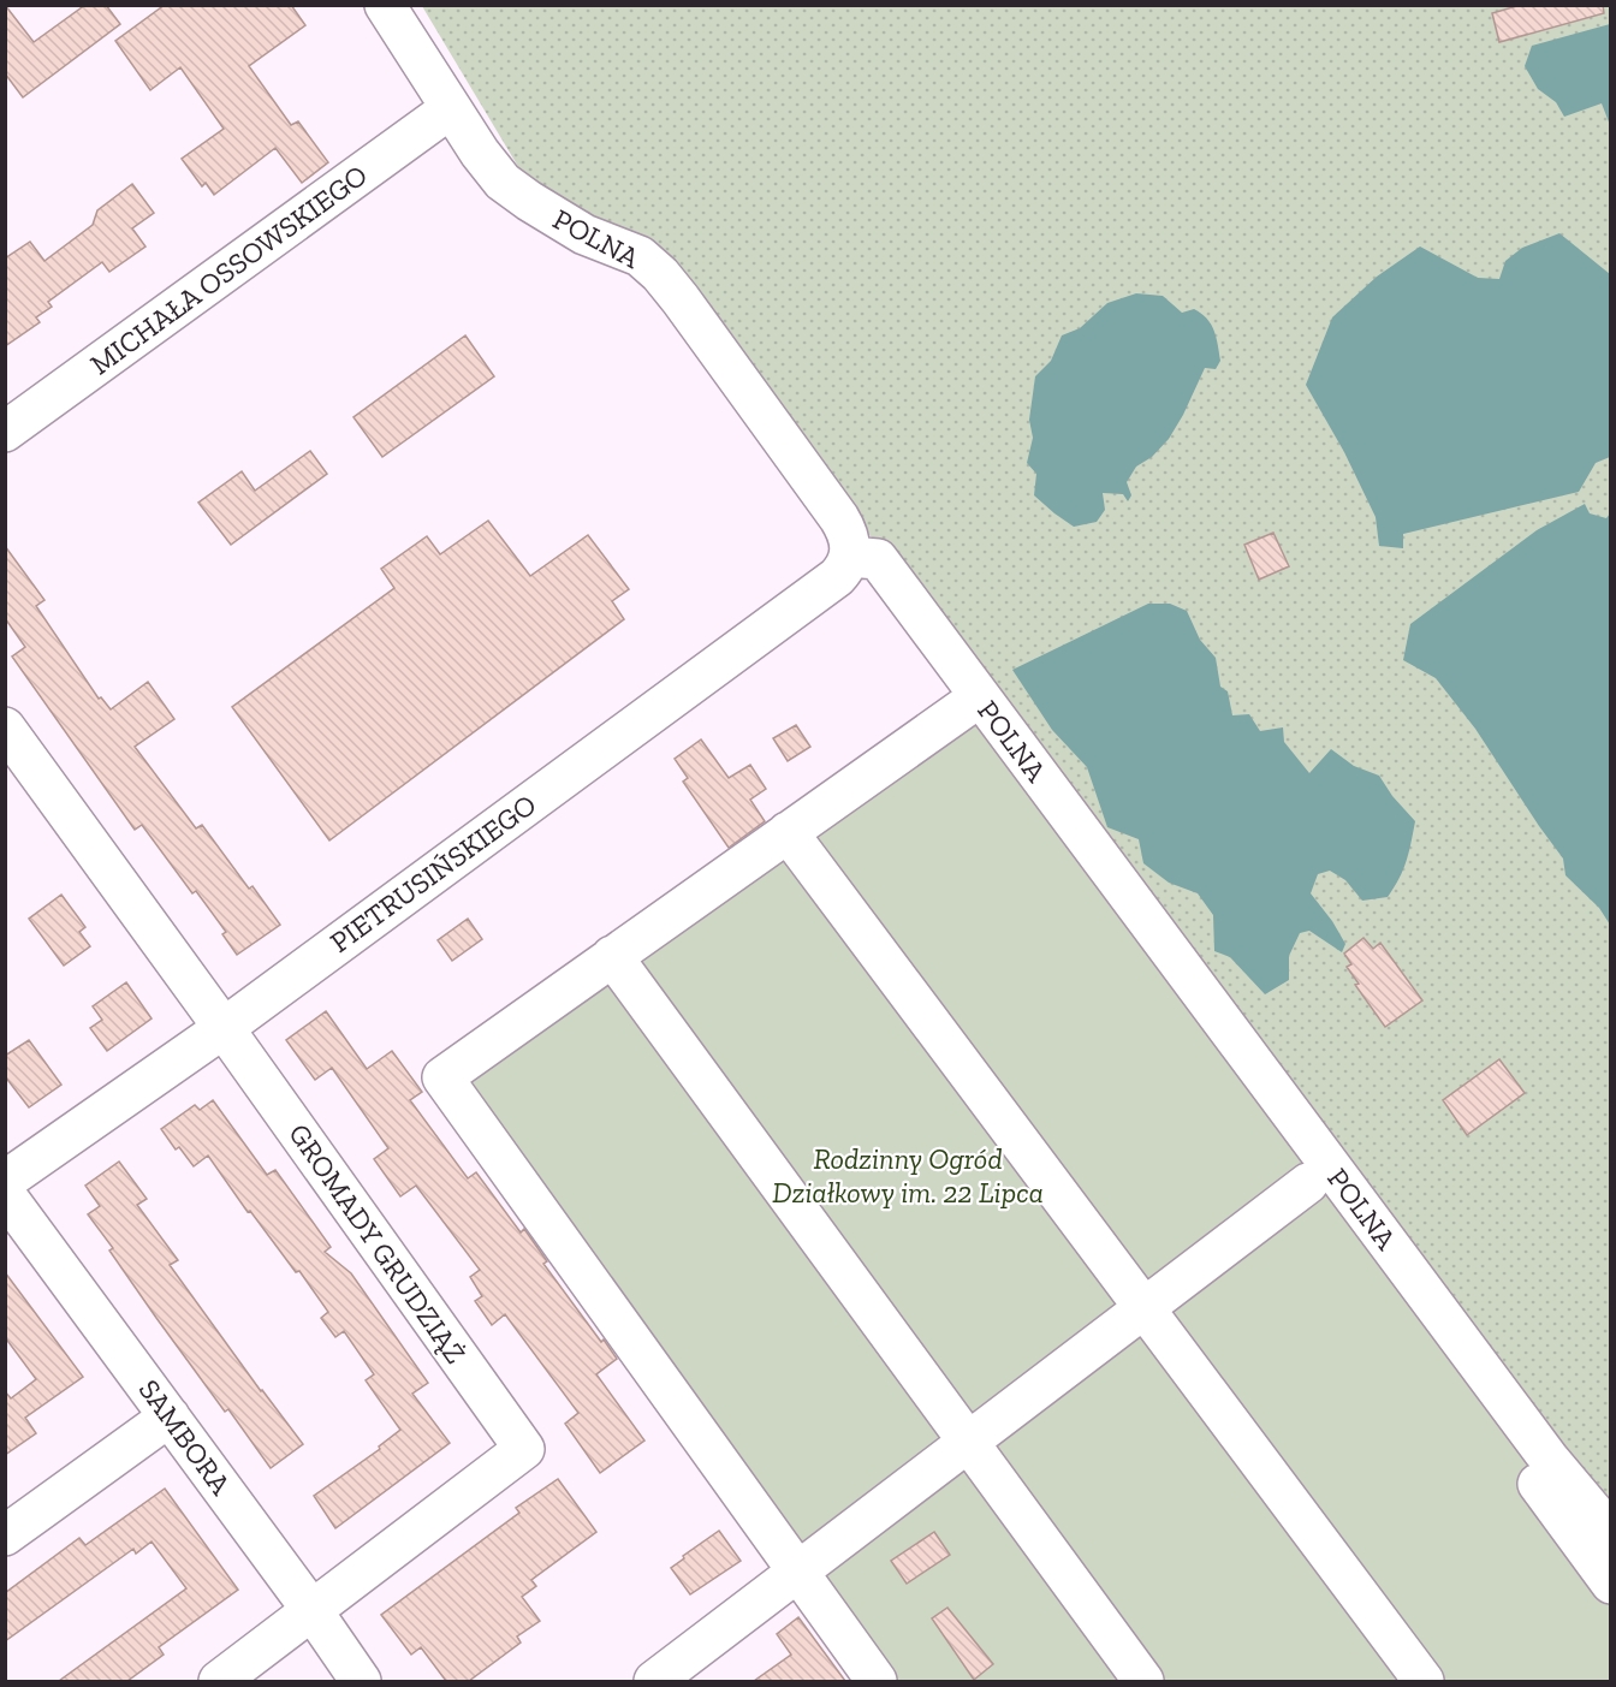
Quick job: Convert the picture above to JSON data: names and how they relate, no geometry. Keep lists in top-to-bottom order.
{
  "streets": {
    "street": [
      "POLNA",
      "MICHAŁA OSSOWSKIEGO",
      "PIETRUSIŃSKIEGO",
      "GROMADY GRUDZIĄŻ",
      "SAMBORA"
    ]
  },
  "crossings": [
    ["POLNA", "MICHAŁA OSSOWSKIEGO"],
    ["POLNA", "PIETRUSIŃSKIEGO"],
    ["PIETRUSIŃSKIEGO", "GROMADY GRUDZIĄŻ"],
    ["GROMADY GRUDZIĄŻ", "SAMBORA"]
  ],
  "parks": ["Rodzinny Ogród Działkowy im. 22 Lipca"]
}
